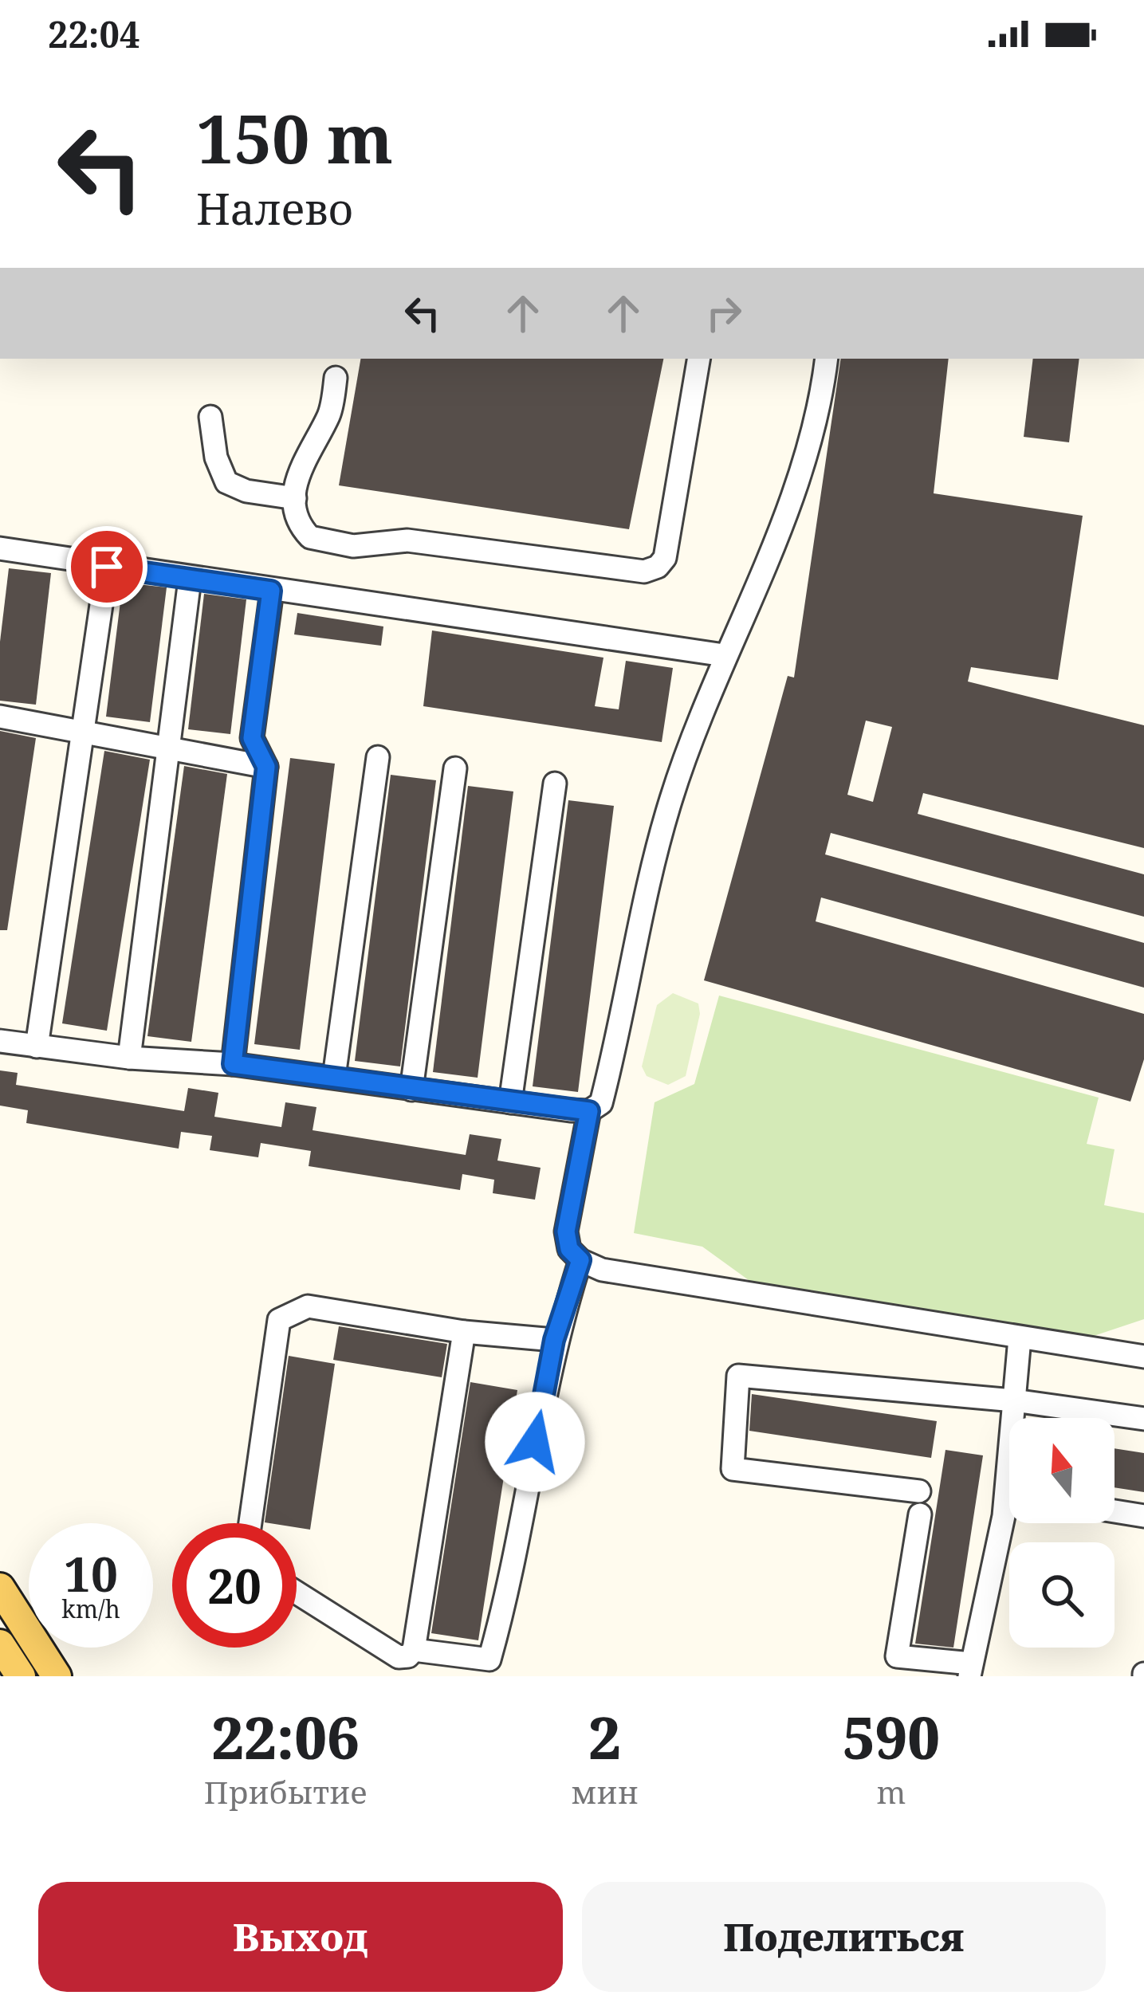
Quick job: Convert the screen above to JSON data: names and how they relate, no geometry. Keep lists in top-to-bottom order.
{
  "north": "top",
  "page": {
    "status": "22:04",
    "turn": ["150 m", "Налево"],
    "speed": "10 km/h",
    "limit": "20",
    "eta": [
      "22:06",
      "Прибытие",
      "2",
      "мин",
      "590",
      "m"
    ],
    "buttons": ["Выход", "Поделиться"]
  }
}
